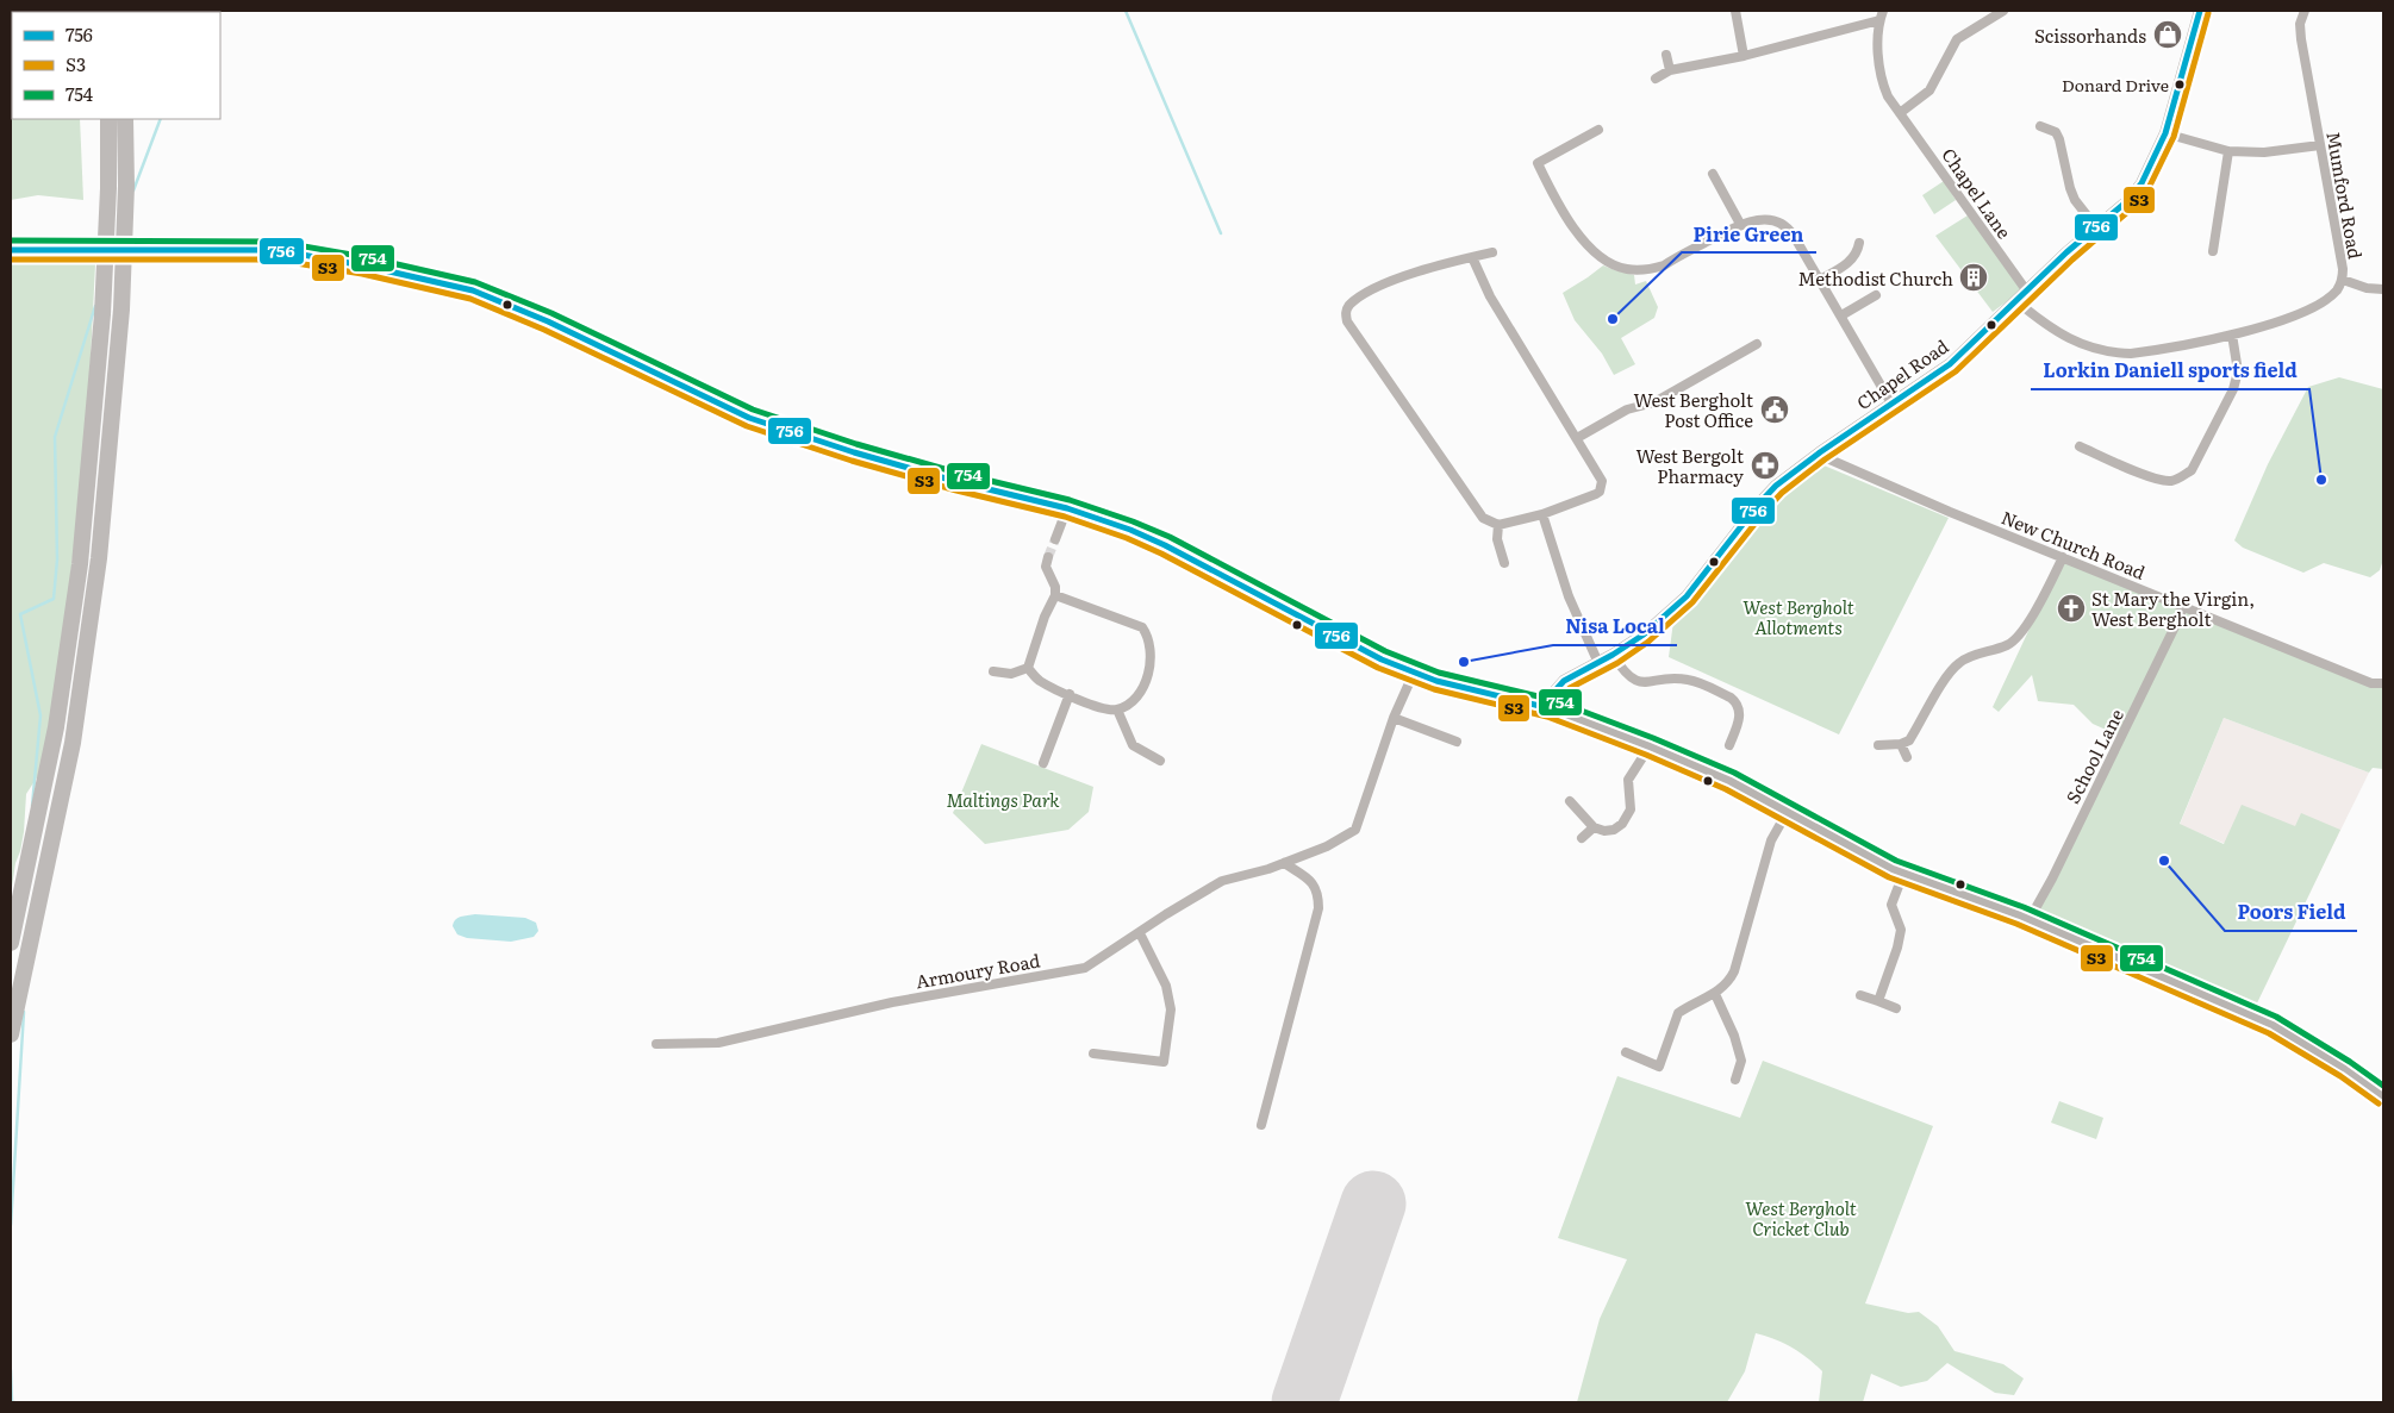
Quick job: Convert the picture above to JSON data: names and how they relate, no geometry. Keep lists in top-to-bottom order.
{
  "streets": {
    "street": [
      "Chapel Lane",
      "Mumford Road",
      "Chapel Road",
      "New Church Road",
      "School Lane",
      "Armoury Road"
    ]
  },
  "crossings": [
    ["Chapel Lane", "Chapel Road"],
    ["Mumford Road", "Chapel Road"],
    ["Chapel Road", "New Church Road"],
    ["New Church Road", "School Lane"]
  ],
  "parks": ["West Bergholt Allotments", "Maltings Park", "West Bergholt Cricket Club"],
  "places": {
    "shop": ["Scissorhands"],
    "other": [
      "Donard Drive",
      "Pirie Green",
      "Lorkin Daniell sports field",
      "Nisa Local",
      "Poors Field"
    ],
    "building": ["Methodist Church"],
    "public building": ["West Bergholt Post Office"],
    "pharmacy": ["West Bergolt Pharmacy"],
    "church": ["St Mary the Virgin, West Bergholt"]
  },
  "lines": ["transit line 756", "transit line S3", "transit line 754"],
  "legend": ["756", "S3", "754"]
}
